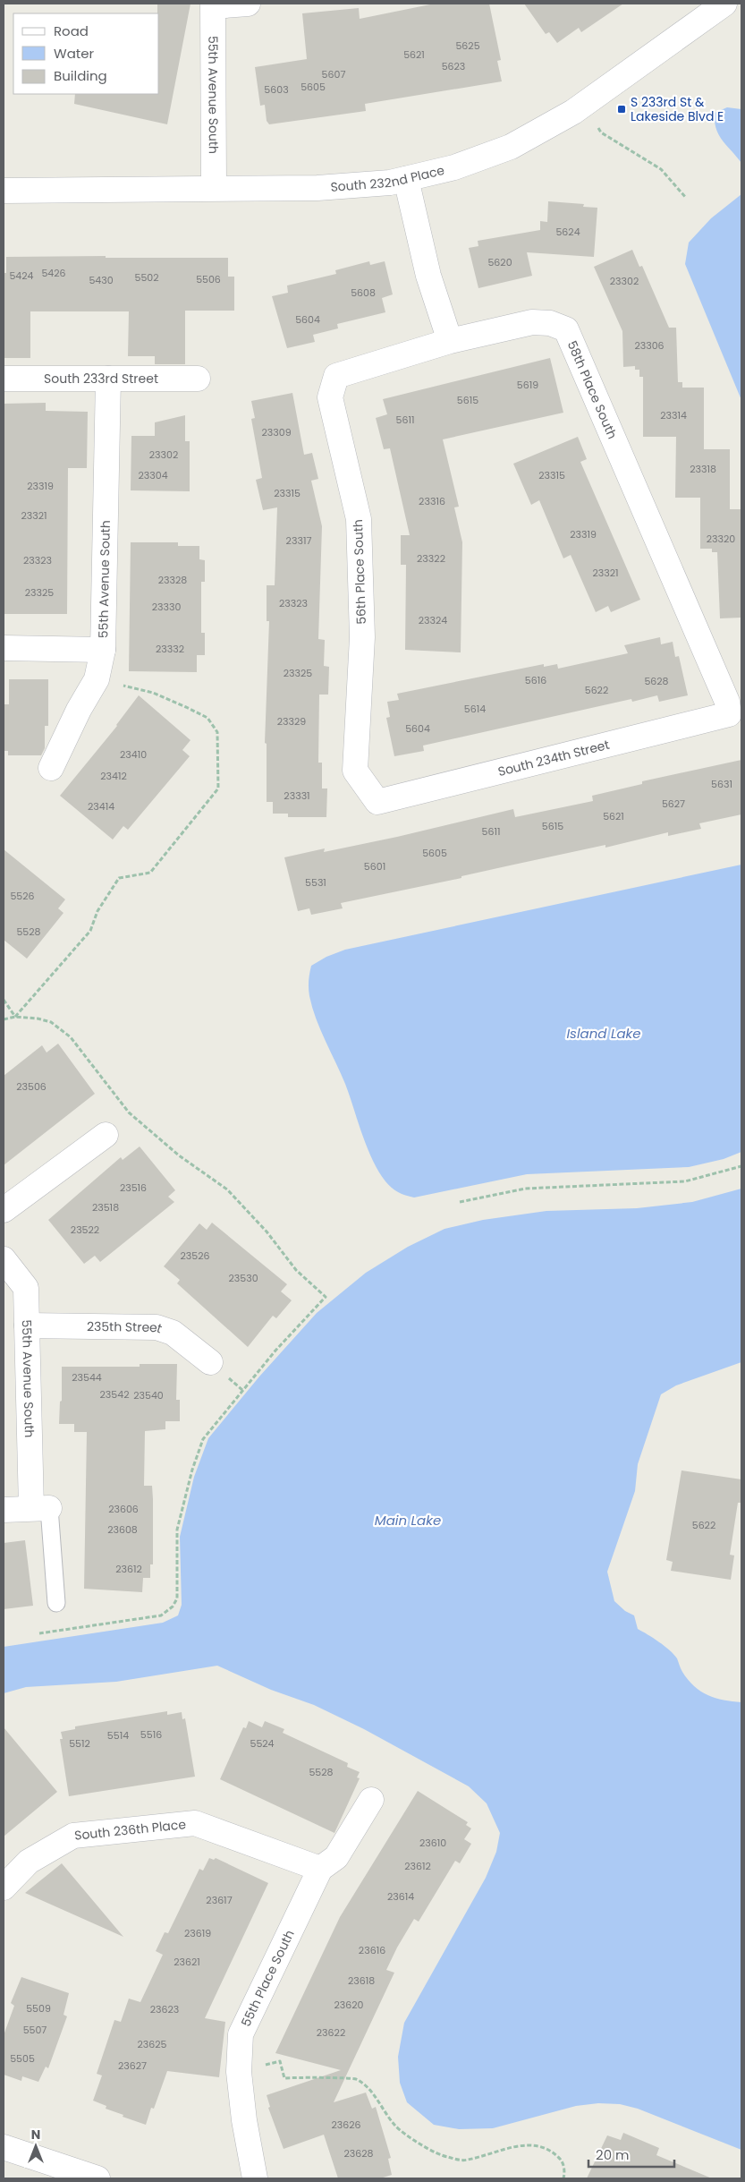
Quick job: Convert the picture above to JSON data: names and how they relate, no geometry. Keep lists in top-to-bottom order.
{
  "streets": {
    "street": [
      "55th Avenue South",
      "South 232nd Place",
      "South 233rd Street",
      "58th Place South",
      "56th Place South",
      "South 234th Street",
      "235th Street",
      "South 236th Place",
      "55th Place South"
    ]
  },
  "crossings": [
    ["55th Avenue South", "South 232nd Place"],
    ["55th Avenue South", "South 233rd Street"],
    ["55th Avenue South", "235th Street"],
    ["58th Place South", "56th Place South"],
    ["58th Place South", "South 234th Street"],
    ["56th Place South", "South 234th Street"],
    ["South 236th Place", "55th Place South"]
  ],
  "water": ["Island Lake", "Main Lake"],
  "places": {
    "transit": ["S 233rd St & Lakeside Blvd E"]
  },
  "house_numbers": [
    "5625",
    "5621",
    "5623",
    "5607",
    "5605",
    "5603",
    "5624",
    "5620",
    "5426",
    "5424",
    "5502",
    "5506",
    "5430",
    "23302",
    "5608",
    "5604",
    "23306",
    "5619",
    "5615",
    "23314",
    "5611",
    "23309",
    "23302",
    "23318",
    "23304",
    "23315",
    "23319",
    "23315",
    "23316",
    "23321",
    "23319",
    "23320",
    "23317",
    "23322",
    "23323",
    "23321",
    "23328",
    "23325",
    "23323",
    "23330",
    "23324",
    "23332",
    "23325",
    "5616",
    "5628",
    "5622",
    "5614",
    "23329",
    "5604",
    "23410",
    "23412",
    "5631",
    "23331",
    "5627",
    "23414",
    "5621",
    "5615",
    "5611",
    "5605",
    "5601",
    "5531",
    "5526",
    "5528",
    "23506",
    "23516",
    "23518",
    "23522",
    "23526",
    "23530",
    "23544",
    "23542",
    "23540",
    "23606",
    "5622",
    "23608",
    "23612",
    "5516",
    "5514",
    "5512",
    "5524",
    "5528",
    "23610",
    "23612",
    "23614",
    "23617",
    "23619",
    "23616",
    "23621",
    "23618",
    "23620",
    "5509",
    "23623",
    "5507",
    "23622",
    "23625",
    "5505",
    "23627",
    "23626",
    "23628"
  ],
  "legend": ["Road", "Water", "Building"],
  "scale_bar": "20 m",
  "north": "top"
}
